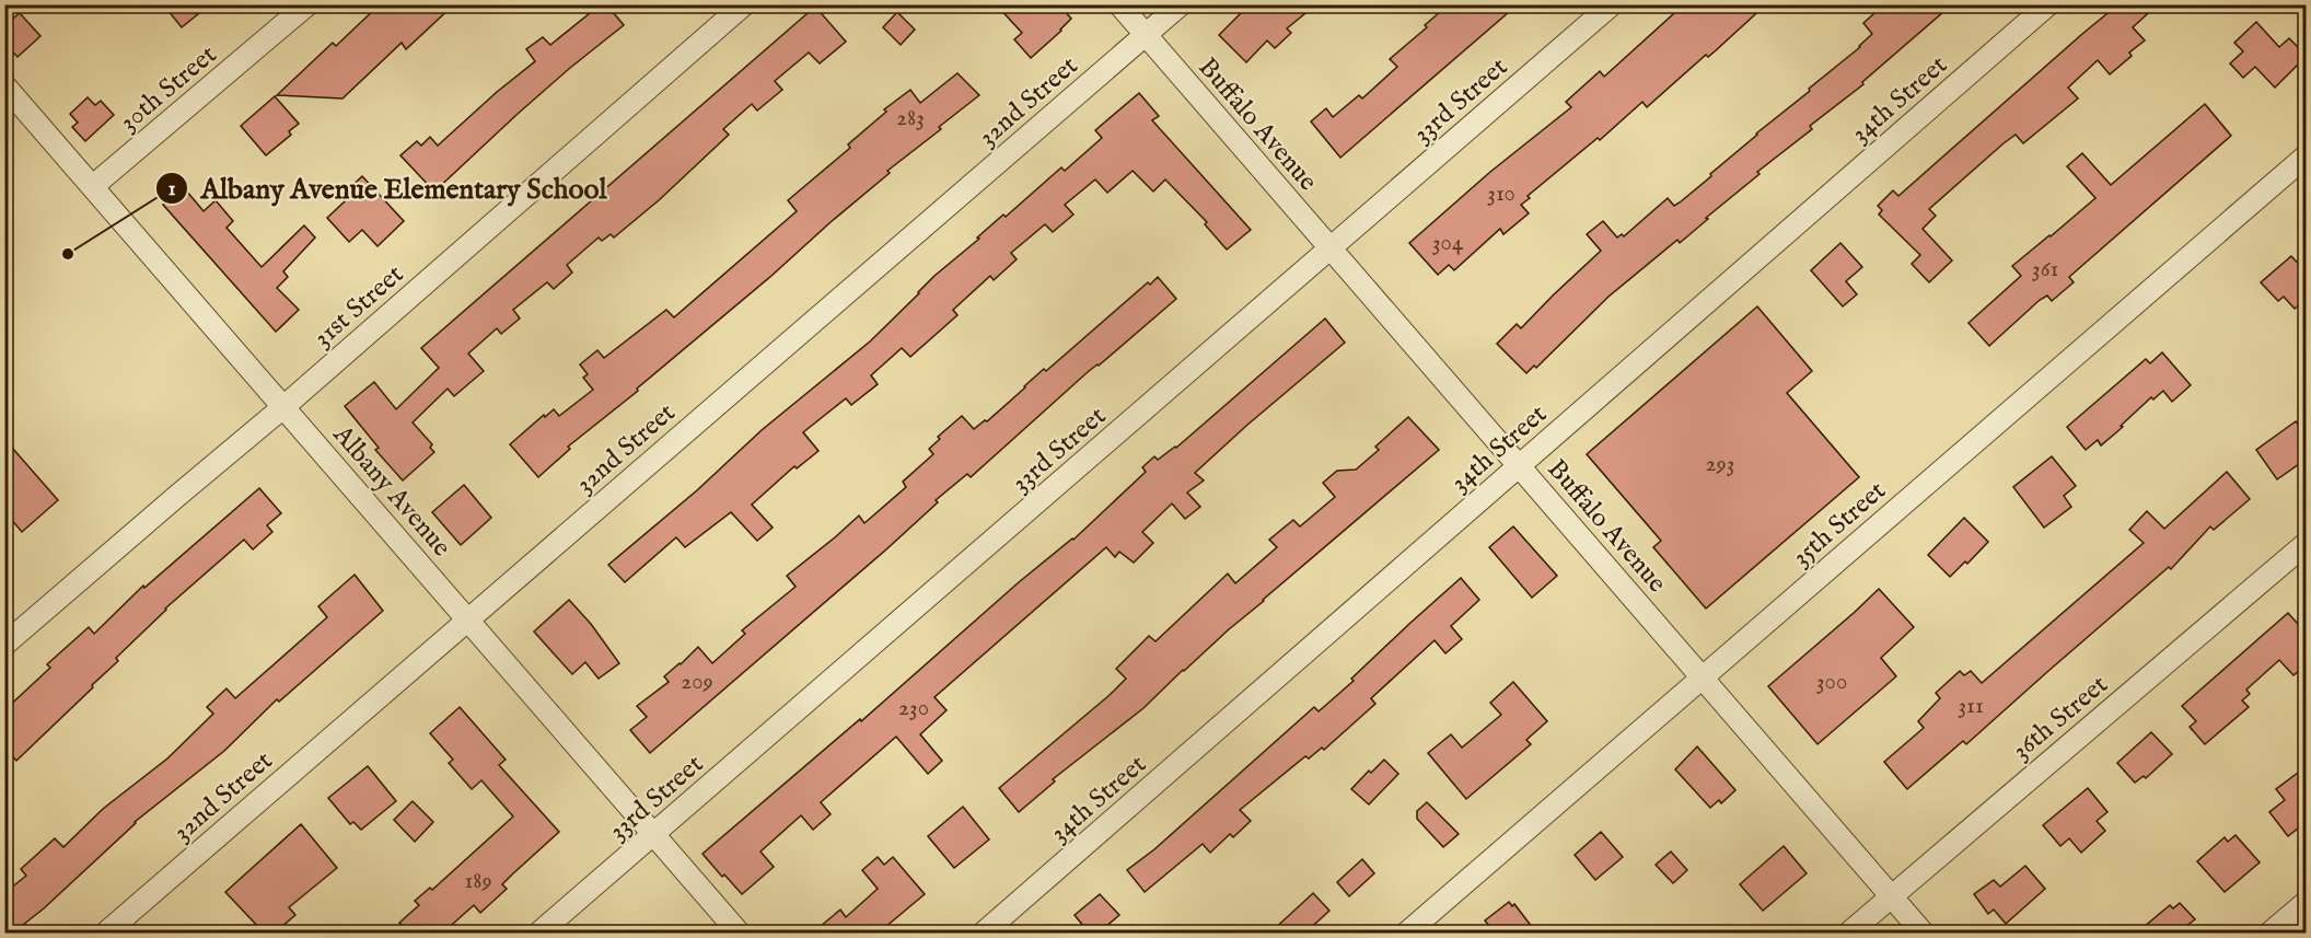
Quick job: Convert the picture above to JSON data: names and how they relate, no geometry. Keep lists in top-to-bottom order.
{
  "streets": {
    "street": [
      "30th Street",
      "34th Street",
      "33rd Street",
      "32nd Street",
      "Buffalo Avenue",
      "31st Street",
      "Albany Avenue",
      "35th Street",
      "36th Street"
    ]
  },
  "crossings": [
    ["30th Street", "Albany Avenue"],
    ["34th Street", "Buffalo Avenue"],
    ["33rd Street", "Buffalo Avenue"],
    ["33rd Street", "Albany Avenue"],
    ["32nd Street", "Buffalo Avenue"],
    ["32nd Street", "Albany Avenue"],
    ["Buffalo Avenue", "35th Street"],
    ["Buffalo Avenue", "36th Street"],
    ["31st Street", "Albany Avenue"]
  ],
  "places": ["Albany Avenue Elementary School"],
  "house_numbers": [
    "283",
    "310",
    "304",
    "361",
    "293",
    "209",
    "300",
    "311",
    "230",
    "189"
  ]
}
